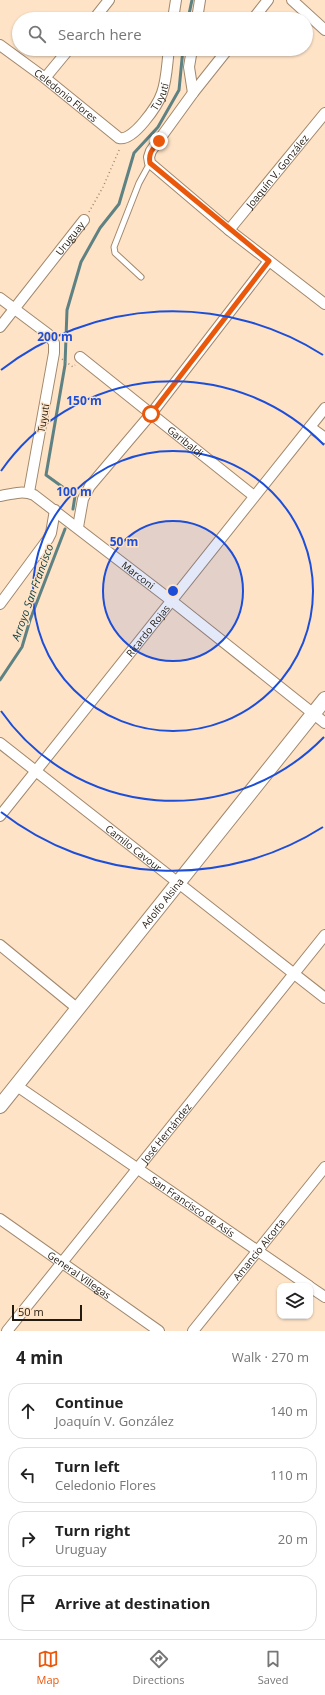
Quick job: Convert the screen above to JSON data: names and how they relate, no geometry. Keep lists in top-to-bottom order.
{
  "streets": {
    "street": [
      "Celedonio Flores",
      "Tuyutí",
      "Joaquín V. González",
      "Uruguay",
      "Garibaldi",
      "Marconi",
      "Ricardo Rojas",
      "Camilo Cavour",
      "Adolfo Alsina",
      "José Hernández",
      "San Francisco de Asís",
      "Amancio Alcorta",
      "General Villegas"
    ]
  },
  "crossings": [
    ["Celedonio Flores", "Tuyutí"],
    ["Celedonio Flores", "Uruguay"],
    ["Tuyutí", "Uruguay"],
    ["Tuyutí", "Marconi"],
    ["Garibaldi", "Ricardo Rojas"],
    ["Marconi", "Ricardo Rojas"],
    ["Marconi", "Adolfo Alsina"],
    ["Ricardo Rojas", "Camilo Cavour"],
    ["Camilo Cavour", "Adolfo Alsina"],
    ["Camilo Cavour", "José Hernández"],
    ["Adolfo Alsina", "San Francisco de Asís"],
    ["José Hernández", "San Francisco de Asís"],
    ["José Hernández", "General Villegas"],
    ["San Francisco de Asís", "Amancio Alcorta"]
  ],
  "water": ["Arroyo San Francisco"],
  "scale_bar": "50 m",
  "page": {
    "search": "Search here",
    "scale": "50 m",
    "heading": ["4 min", "Walk · 270 m"],
    "list": [
      ["Continue", "Joaquín V. González", "140 m"],
      ["Turn left", "Celedonio Flores", "110 m"],
      ["Turn right", "Uruguay", "20 m"],
      "Arrive at destination"
    ],
    "nav": ["Map", "Directions", "Saved"]
  },
  "rings": [
    "200 m",
    "150 m",
    "100 m",
    "50 m"
  ]
}
